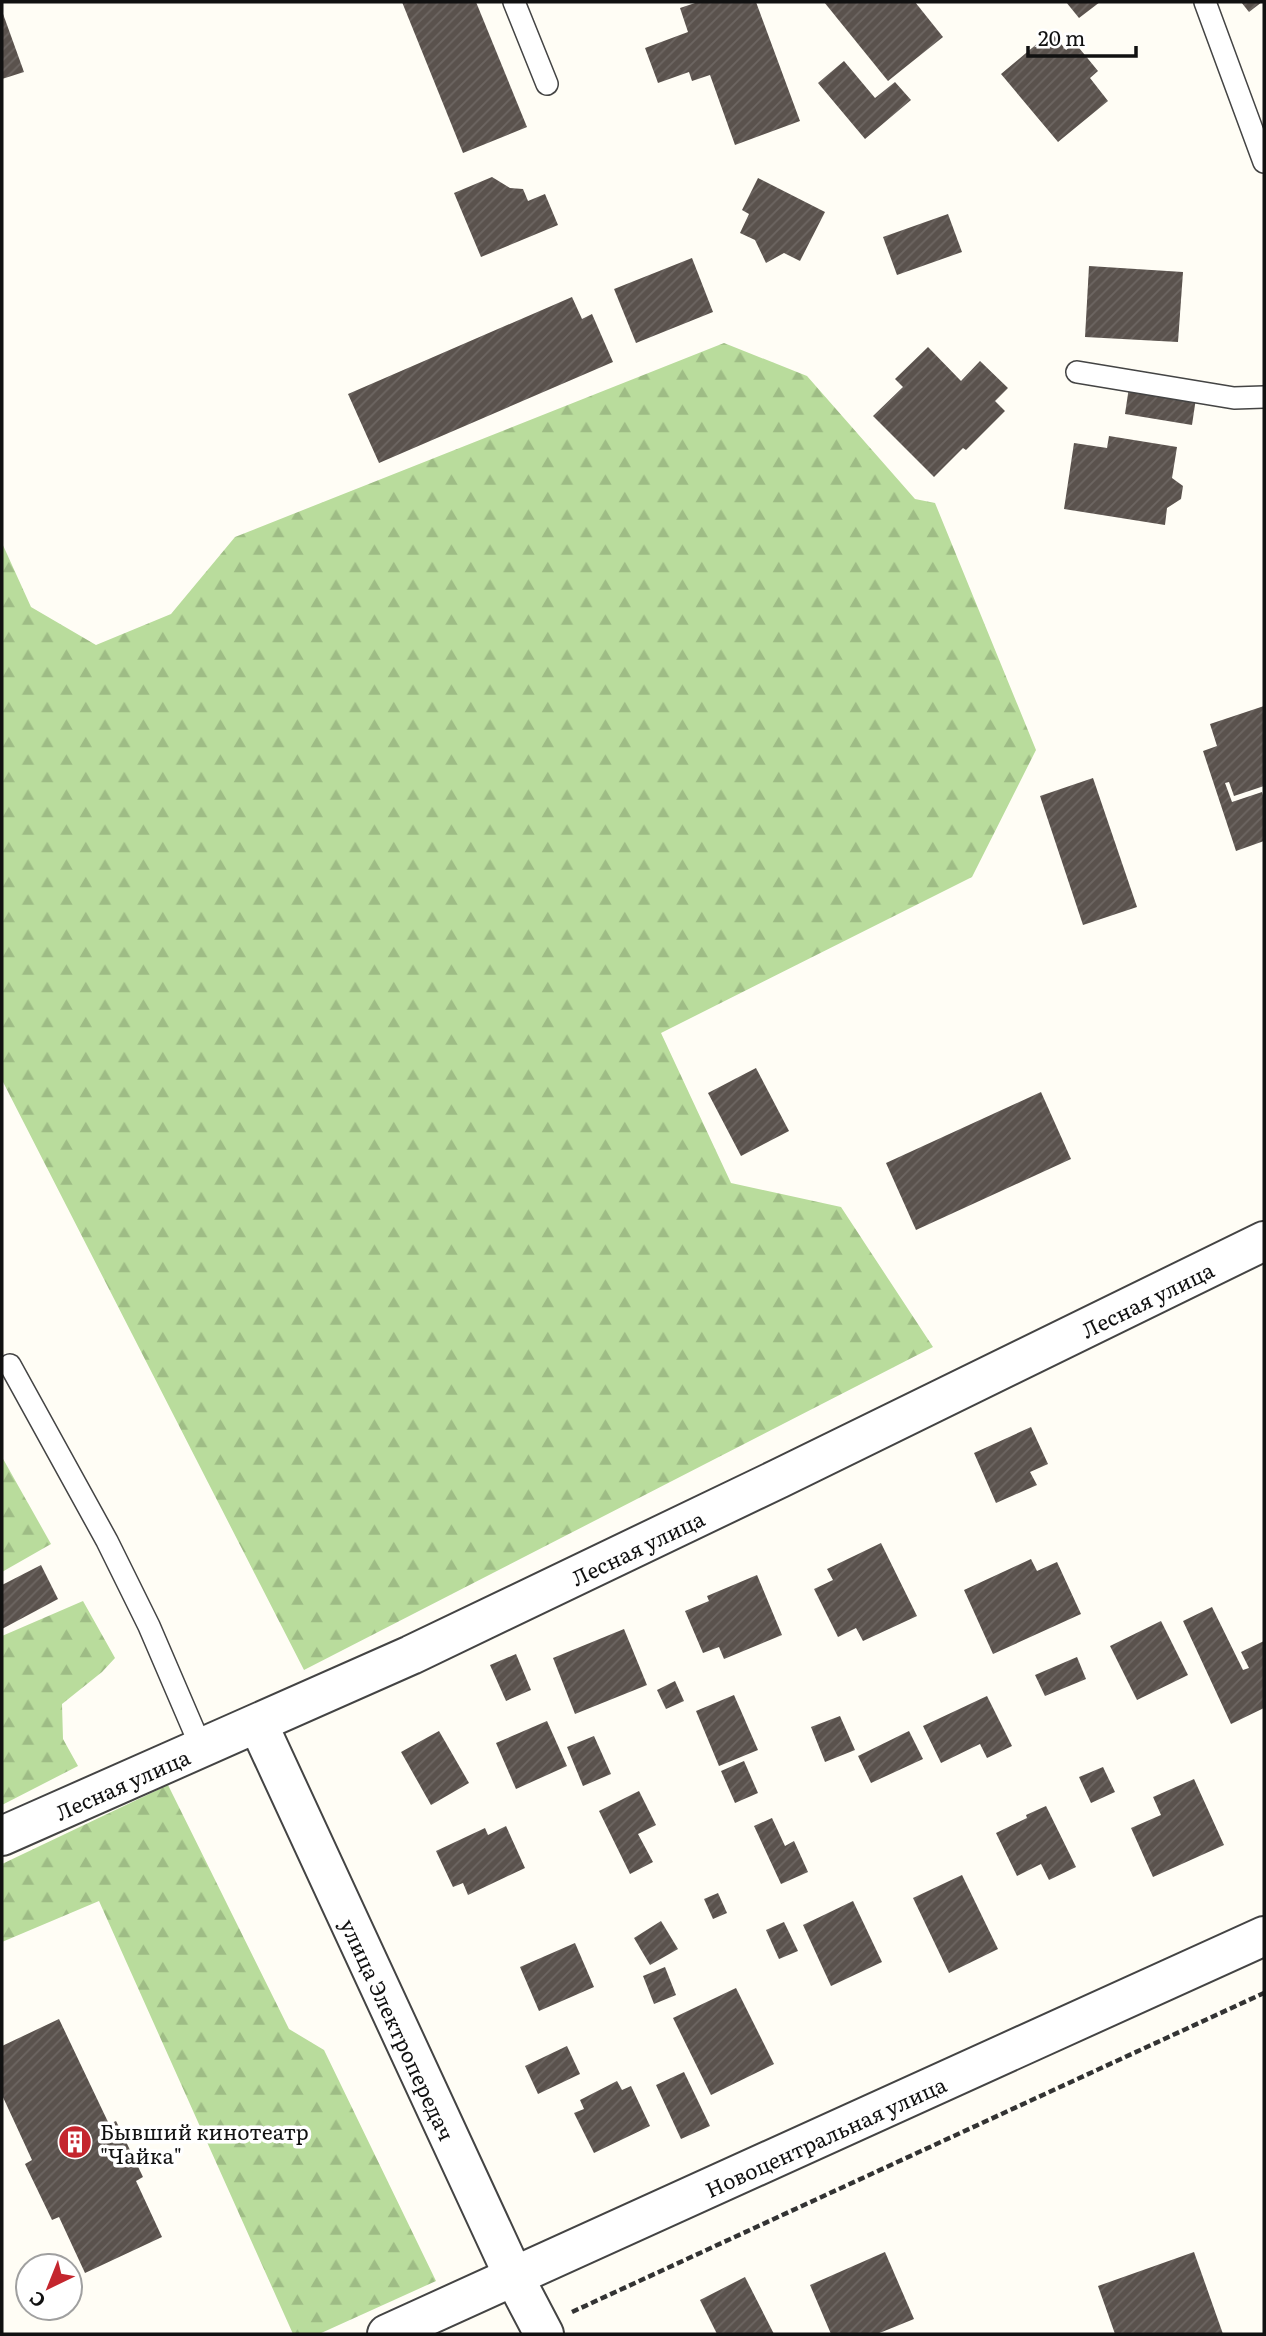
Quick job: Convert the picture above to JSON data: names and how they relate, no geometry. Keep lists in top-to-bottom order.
{
  "streets": {
    "street": ["Лесная улица", "улица Электропередач", "Новоцентральная улица"]
  },
  "crossings": [
    ["Лесная улица", "улица Электропередач"],
    ["улица Электропередач", "Новоцентральная улица"]
  ],
  "places": {
    "building": ["Бывший кинотеатр \"Чайка\""]
  },
  "scale_bar": "20 m",
  "north": "bottom left"
}
